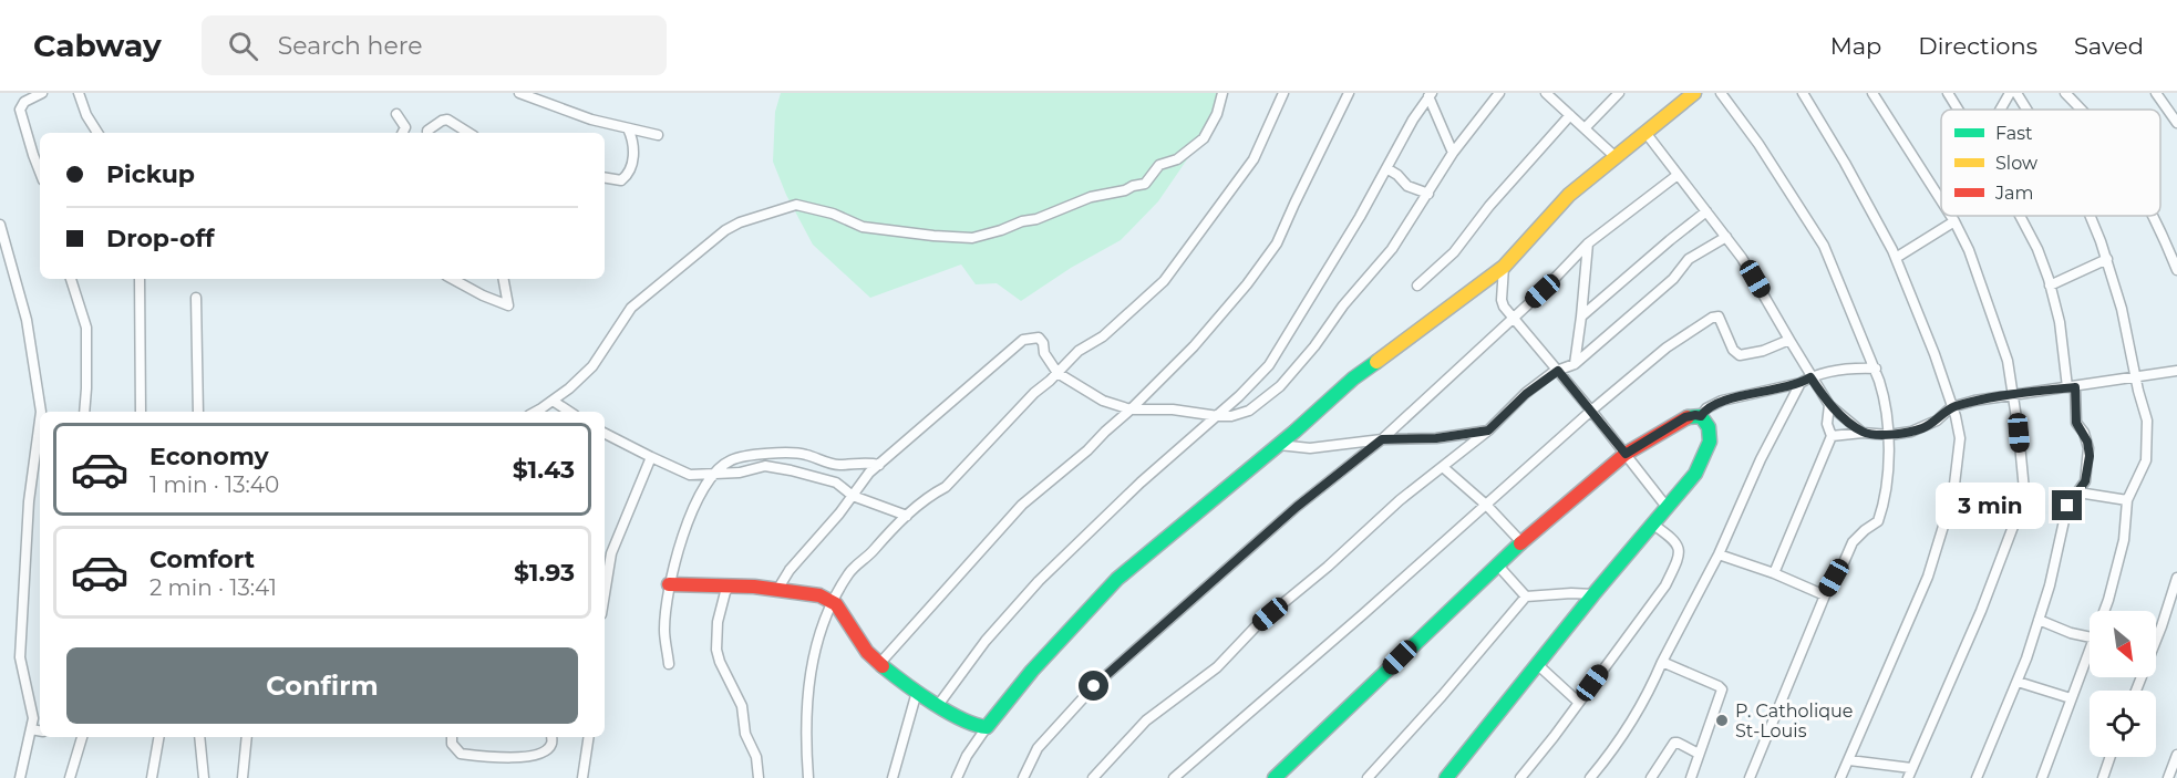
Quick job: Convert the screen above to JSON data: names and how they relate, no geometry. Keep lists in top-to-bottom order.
{
  "places": ["P. Catholique St-Louis"],
  "legend": ["Fast", "Slow", "Jam"],
  "north": "bottom right",
  "page": {
    "header": "Cabway",
    "search": "Search here",
    "nav": ["Map", "Directions", "Saved"],
    "banner": ["Pickup", "Drop-off"],
    "list": [
      {
        "name": "Economy",
        "note": "1 min · 13:40",
        "value": "$1.43"
      },
      {
        "name": "Comfort",
        "note": "2 min · 13:41",
        "value": "$1.93"
      }
    ],
    "bubble": "3 min",
    "buttons": "Confirm"
  }
}
